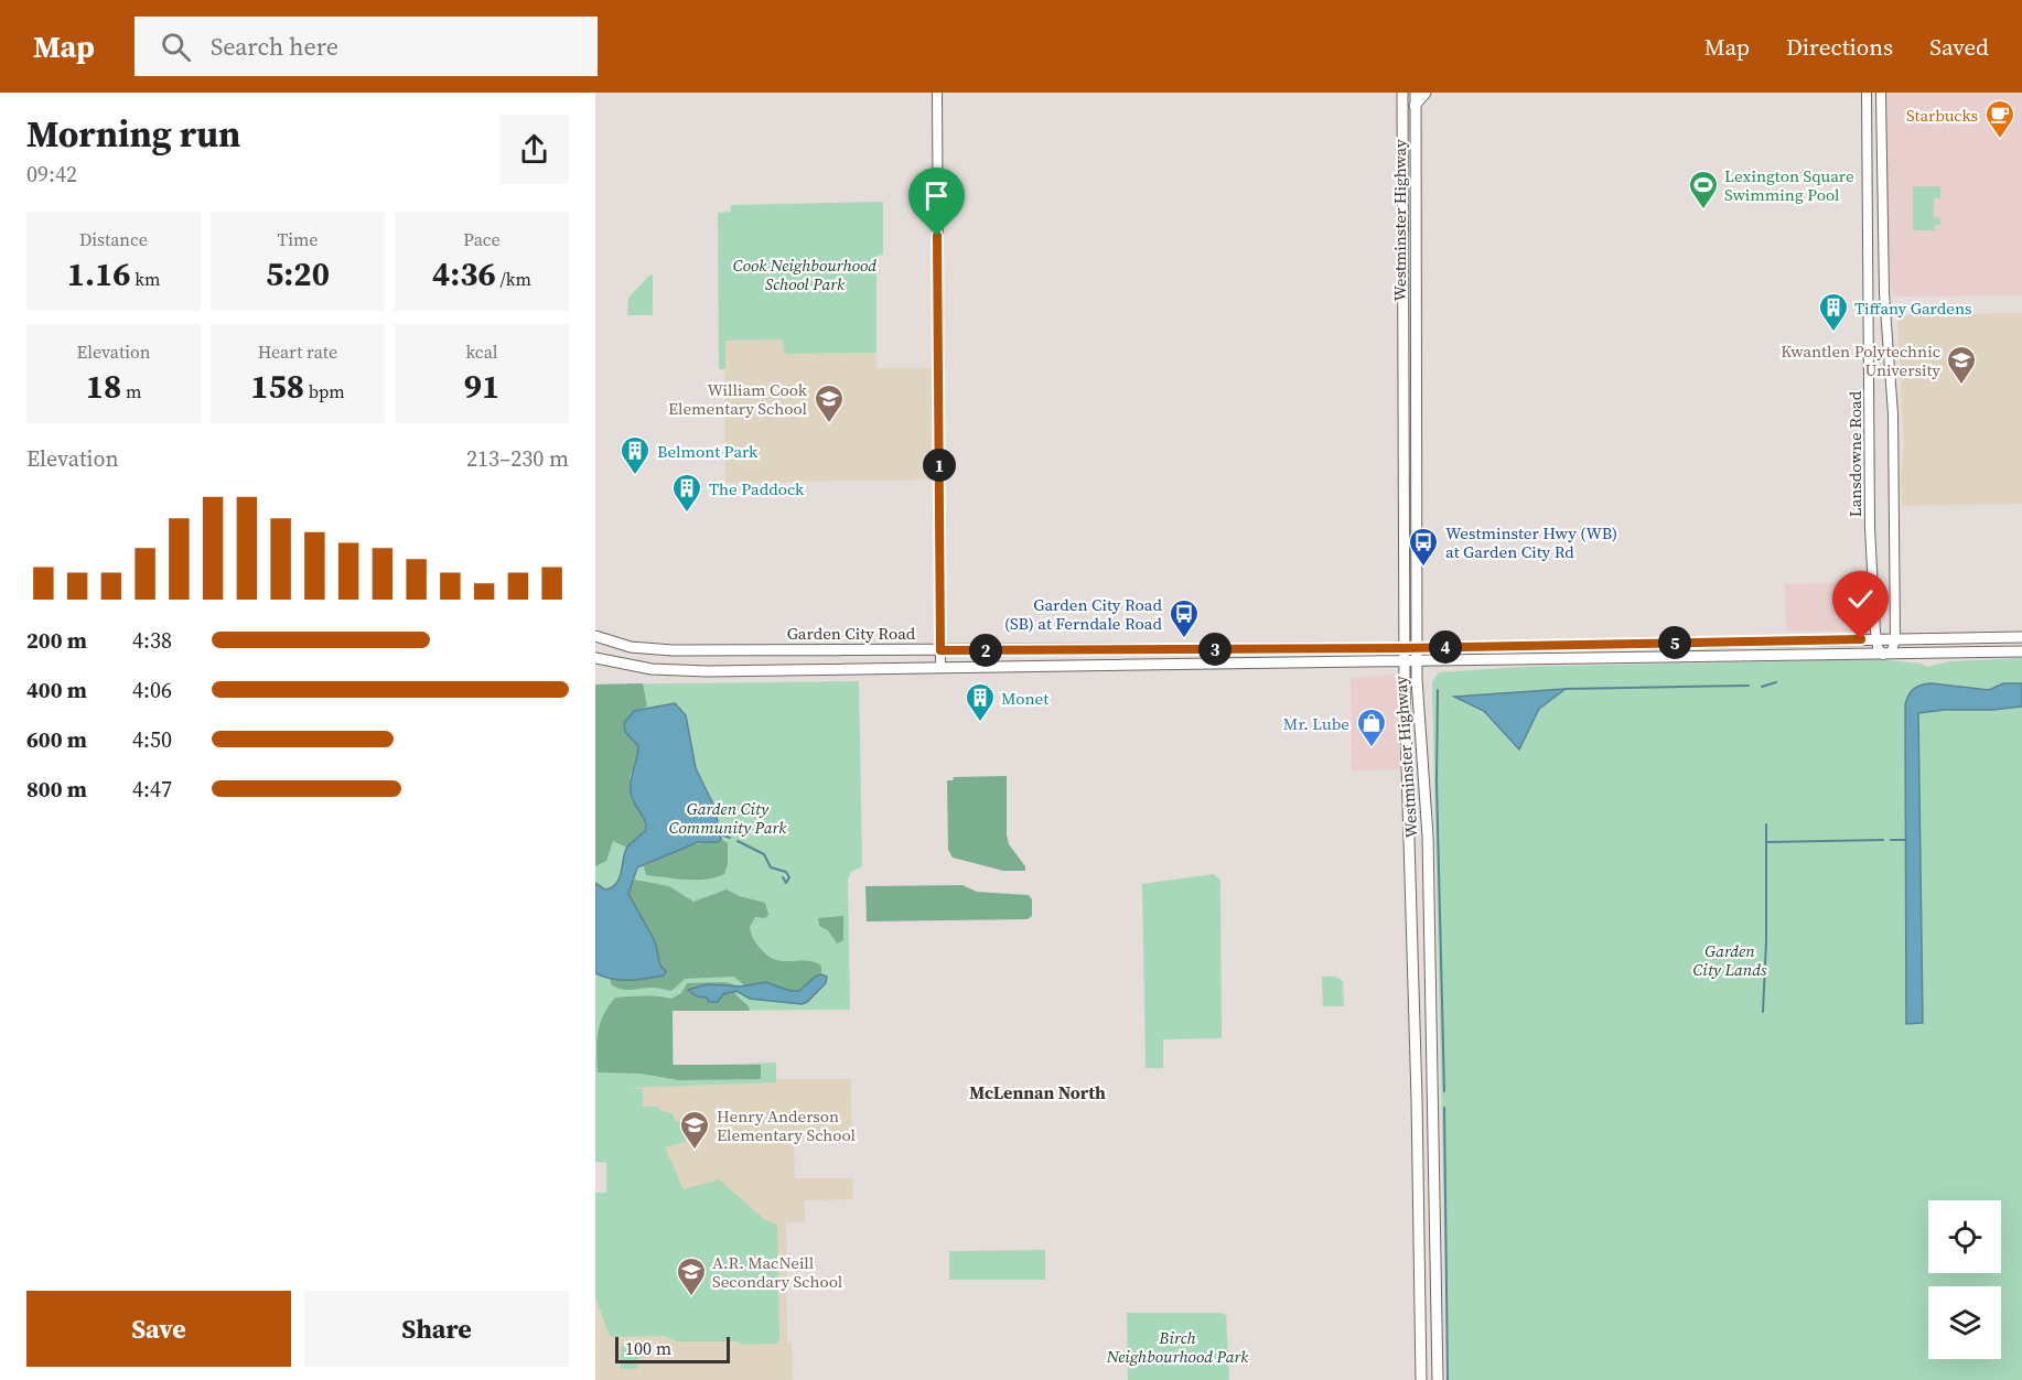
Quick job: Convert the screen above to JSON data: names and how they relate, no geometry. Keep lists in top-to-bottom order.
{
  "streets": {
    "main road": ["Westminster Highway", "Garden City Road"],
    "street": ["Lansdowne Road"]
  },
  "crossings": [
    ["Westminster Highway", "Garden City Road"],
    ["Lansdowne Road", "Garden City Road"]
  ],
  "districts": ["McLennan North"],
  "parks": [
    "Cook Neighbourhood School Park",
    "Garden City Community Park",
    "Garden City Lands",
    "Birch Neighbourhood Park"
  ],
  "places": {
    "cafe": ["Starbucks"],
    "sports": ["Lexington Square Swimming Pool"],
    "building": [
      "Tiffany Gardens",
      "Belmont Park",
      "The Paddock",
      "Monet"
    ],
    "school or university": [
      "Kwantlen Polytechnic University",
      "William Cook Elementary School",
      "Henry Anderson Elementary School",
      "A.R. MacNeill Secondary School"
    ],
    "bus stop": ["Westminster Hwy (WB) at Garden City Rd", "Garden City Road (SB) at Ferndale Road"],
    "shop": ["Mr. Lube"]
  },
  "scale_bar": "100 m",
  "page": {
    "header": "Map",
    "search": "Search here",
    "nav": ["Map", "Directions", "Saved"],
    "heading": ["Morning run", "09:42"],
    "stats": [
      ["Distance", "1.16 km"],
      ["Time", "5:20"],
      ["Pace", "4:36 /km"],
      ["Elevation", "18 m"],
      ["Heart rate", "158 bpm"],
      ["kcal", "91"]
    ],
    "chart": ["Elevation", "213–230 m"],
    "pins": [
      "1",
      "5",
      "4",
      "3",
      "2"
    ],
    "list": [
      {
        "name": "200 m",
        "note": "4:38"
      },
      {
        "name": "400 m",
        "note": "4:06"
      },
      {
        "name": "600 m",
        "note": "4:50"
      },
      {
        "name": "800 m",
        "note": "4:47"
      }
    ],
    "buttons": ["Save", "Share"],
    "scale": "100 m"
  }
}
